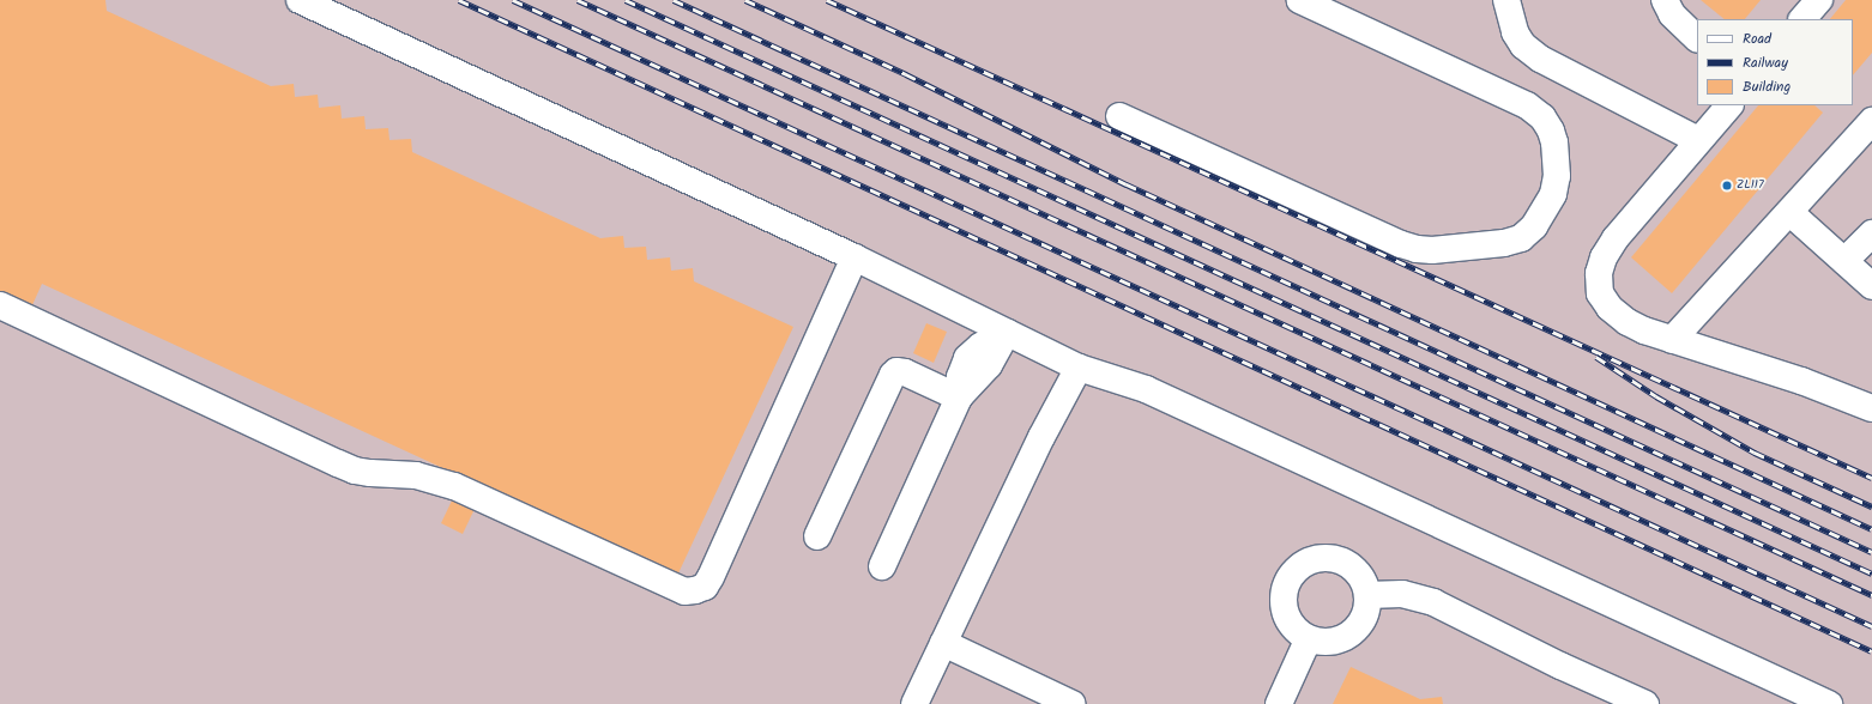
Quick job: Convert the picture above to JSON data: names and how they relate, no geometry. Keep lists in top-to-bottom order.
{
  "places": ["ZL117"],
  "legend": ["Road", "Railway", "Building"]
}
